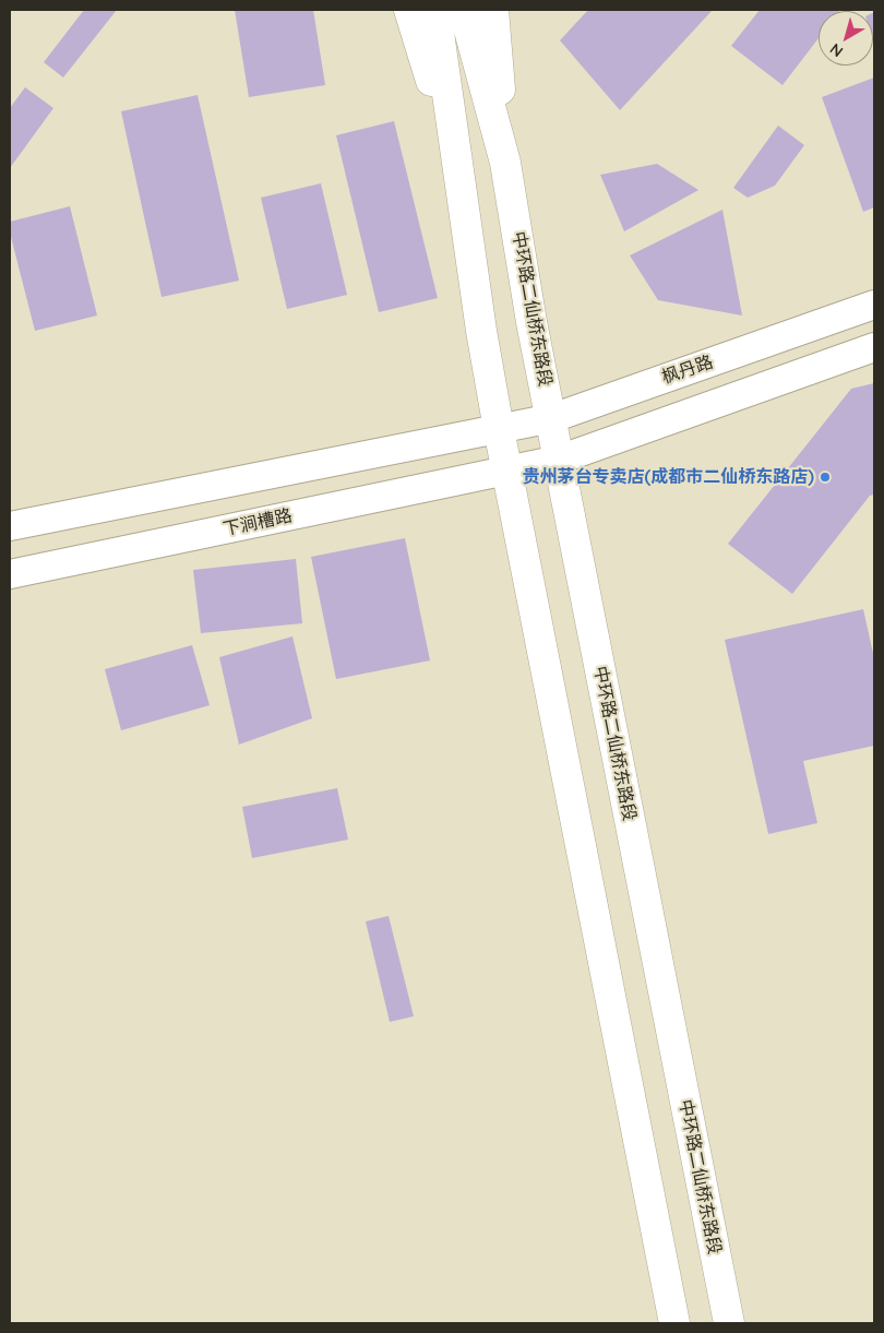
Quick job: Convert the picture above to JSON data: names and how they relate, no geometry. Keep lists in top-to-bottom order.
{
  "streets": {
    "main road": ["中环路二仙桥东路段"],
    "street": ["枫丹路", "下涧槽路"]
  },
  "crossings": [
    ["中环路二仙桥东路段", "枫丹路"]
  ],
  "places": ["贵州茅台专卖店(成都市二仙桥东路店)"],
  "north": "bottom left"
}
